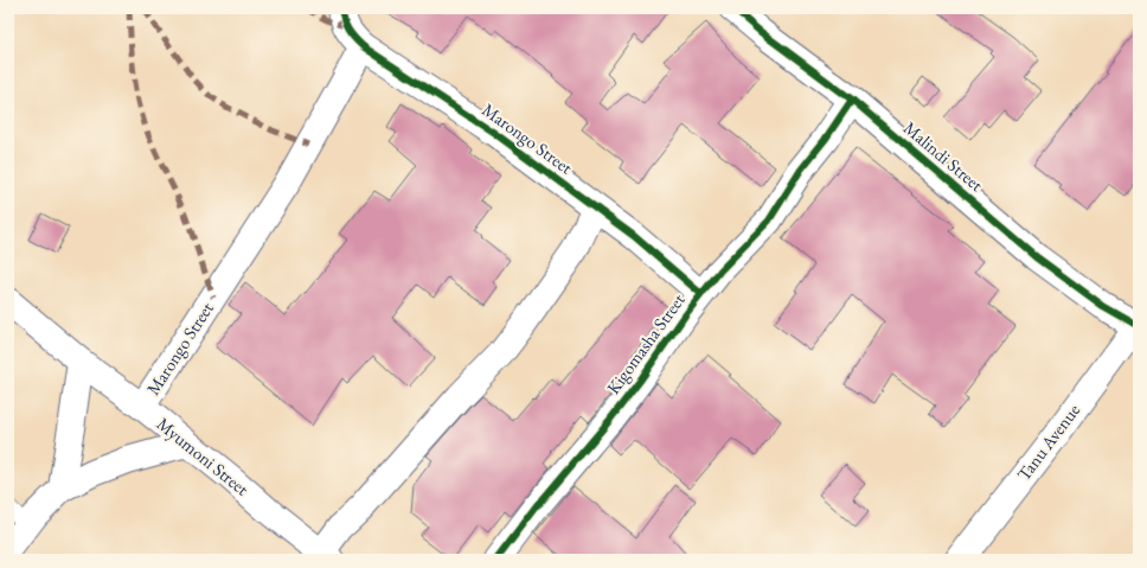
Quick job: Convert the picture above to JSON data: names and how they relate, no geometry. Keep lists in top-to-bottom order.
{
  "streets": {
    "street": [
      "Marongo Street",
      "Malindi Street",
      "Kigomasha Street",
      "Tanu Avenue",
      "Myumoni Street"
    ]
  },
  "crossings": [
    ["Marongo Street", "Kigomasha Street"],
    ["Marongo Street", "Myumoni Street"],
    ["Malindi Street", "Kigomasha Street"],
    ["Malindi Street", "Tanu Avenue"]
  ]
}
